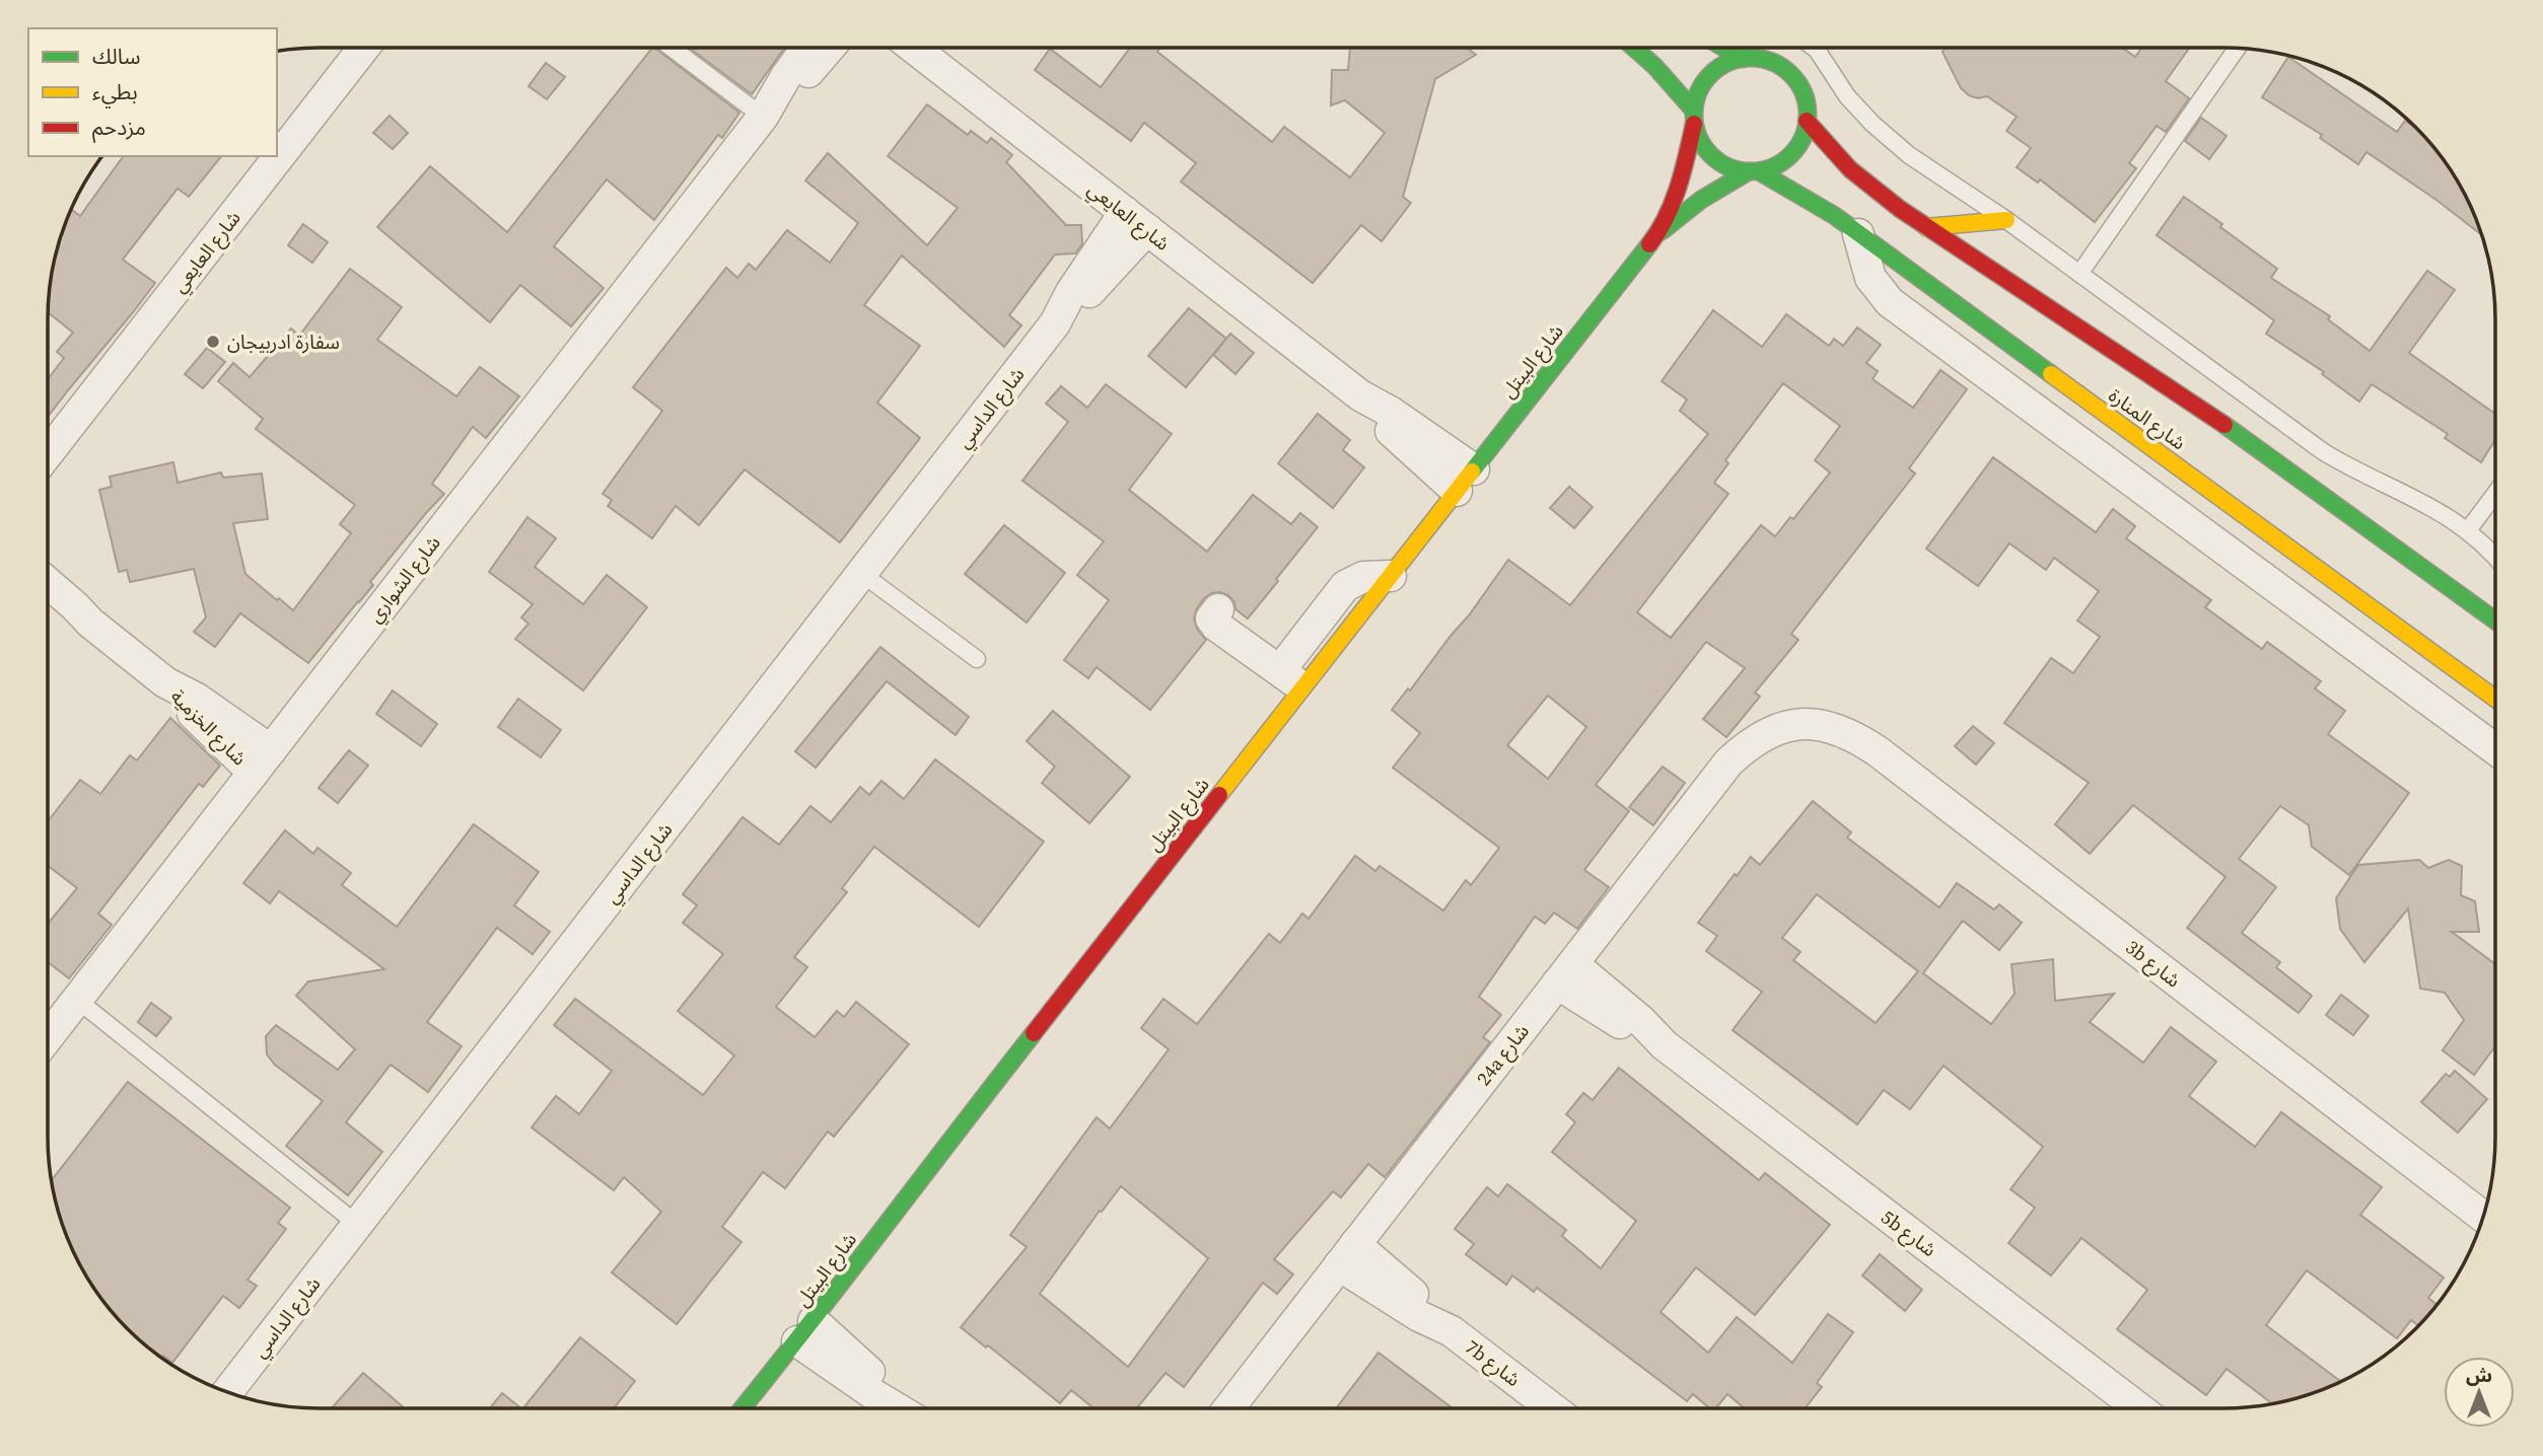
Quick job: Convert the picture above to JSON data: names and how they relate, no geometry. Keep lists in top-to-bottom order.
{
  "streets": {
    "main road": ["شارع البيتل", "شارع المنارة"],
    "street": [
      "شارع العايعي",
      "شارع الداسي",
      "شارع الشواري",
      "شارع الخزمية",
      "3b شارع",
      "24a شارع",
      "5b شارع",
      "7b شارع"
    ]
  },
  "crossings": [
    ["شارع العايعي", "شارع البيتل"],
    ["شارع العايعي", "شارع الداسي"],
    ["شارع البيتل", "شارع المنارة"],
    ["شارع الشواري", "شارع الخزمية"],
    ["3b شارع", "24a شارع"],
    ["24a شارع", "5b شارع"],
    ["24a شارع", "7b شارع"]
  ],
  "places": ["سفارة ادربيجان"],
  "legend": ["سالك", "بطيء", "مزدحم"],
  "north": "top"
}
